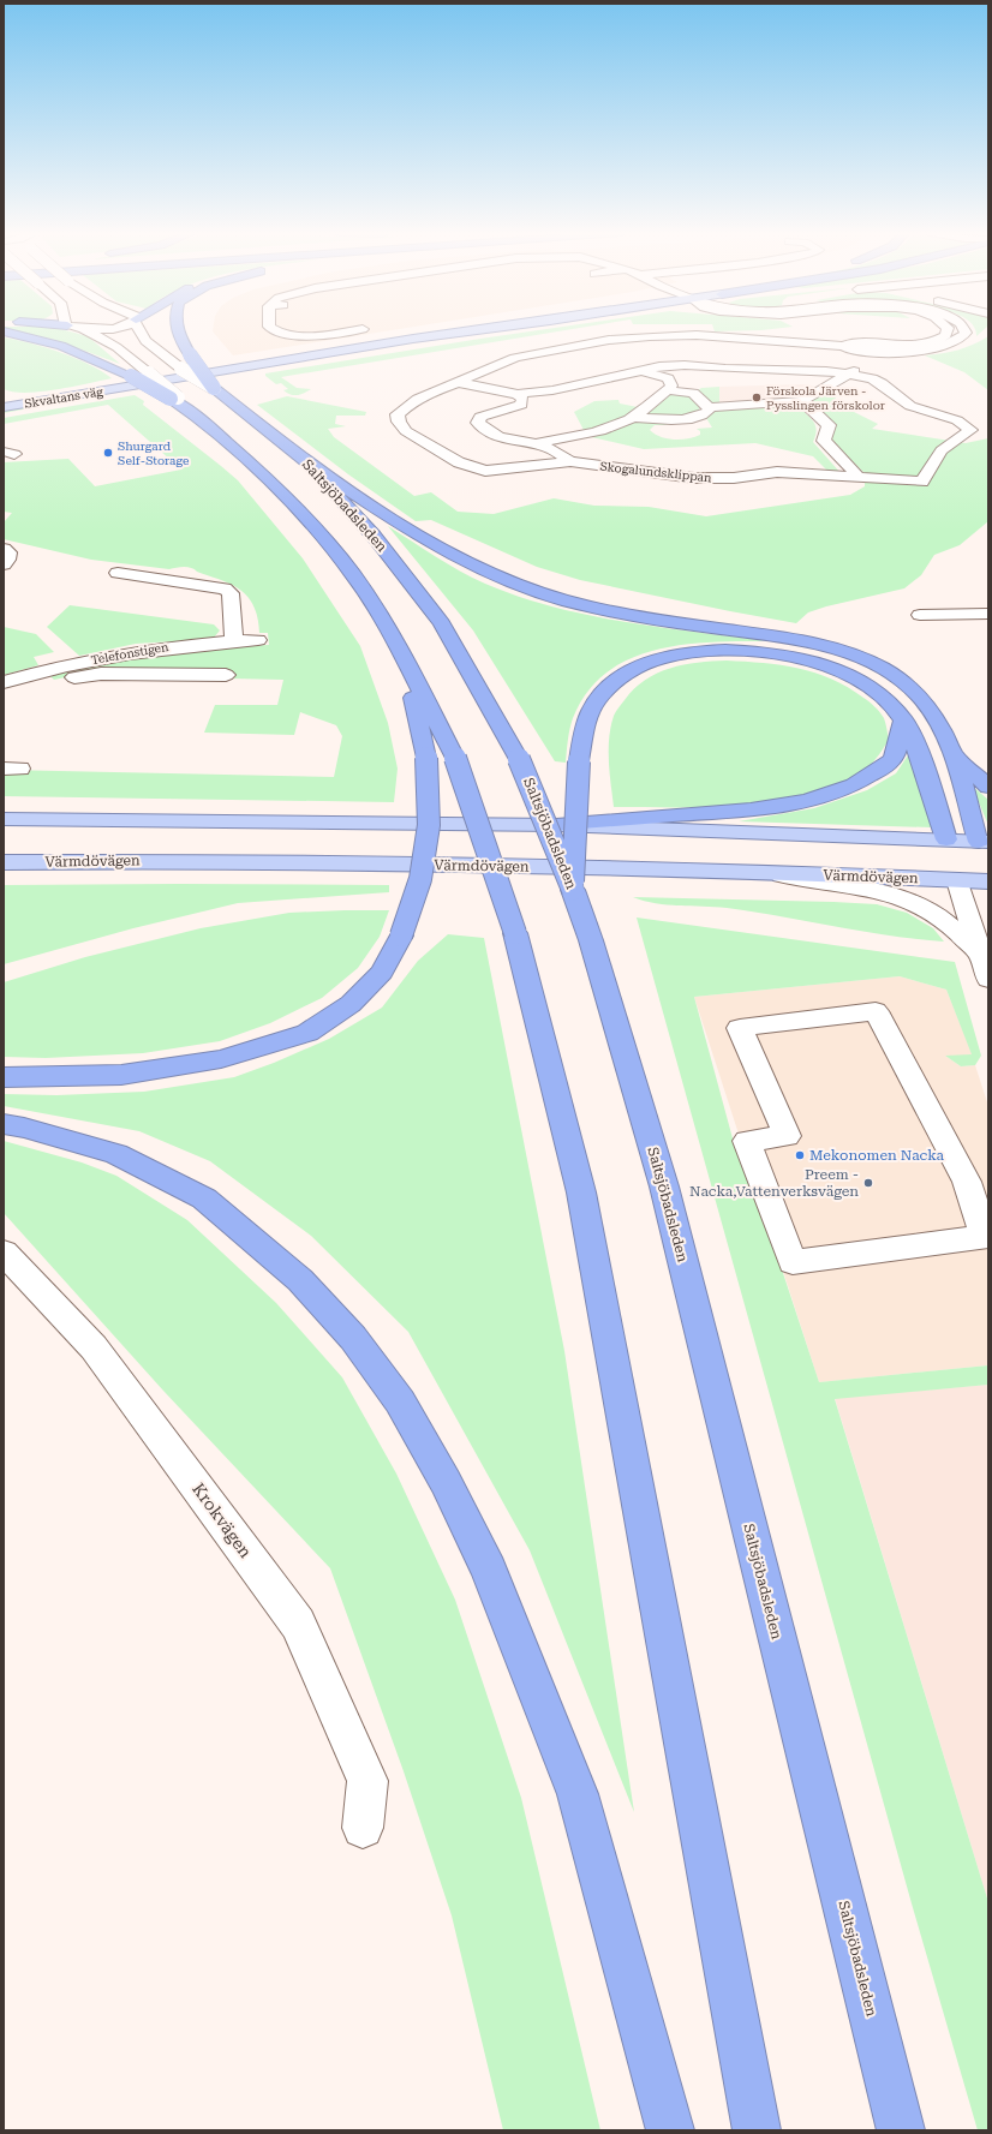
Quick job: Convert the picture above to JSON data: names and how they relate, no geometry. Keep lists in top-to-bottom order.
{
  "streets": {
    "highway": ["Saltsjöbadsleden"],
    "main road": ["Skvaltans väg", "Värmdövägen"],
    "street": ["Skogalundsklippan", "Telefonstigen", "Krokvägen"]
  },
  "places": [
    "Förskola Järven - Pysslingen förskolor",
    "Shurgard Self-Storage",
    "Mekonomen Nacka",
    "Preem - Nacka,Vattenverksvägen"
  ]
}
